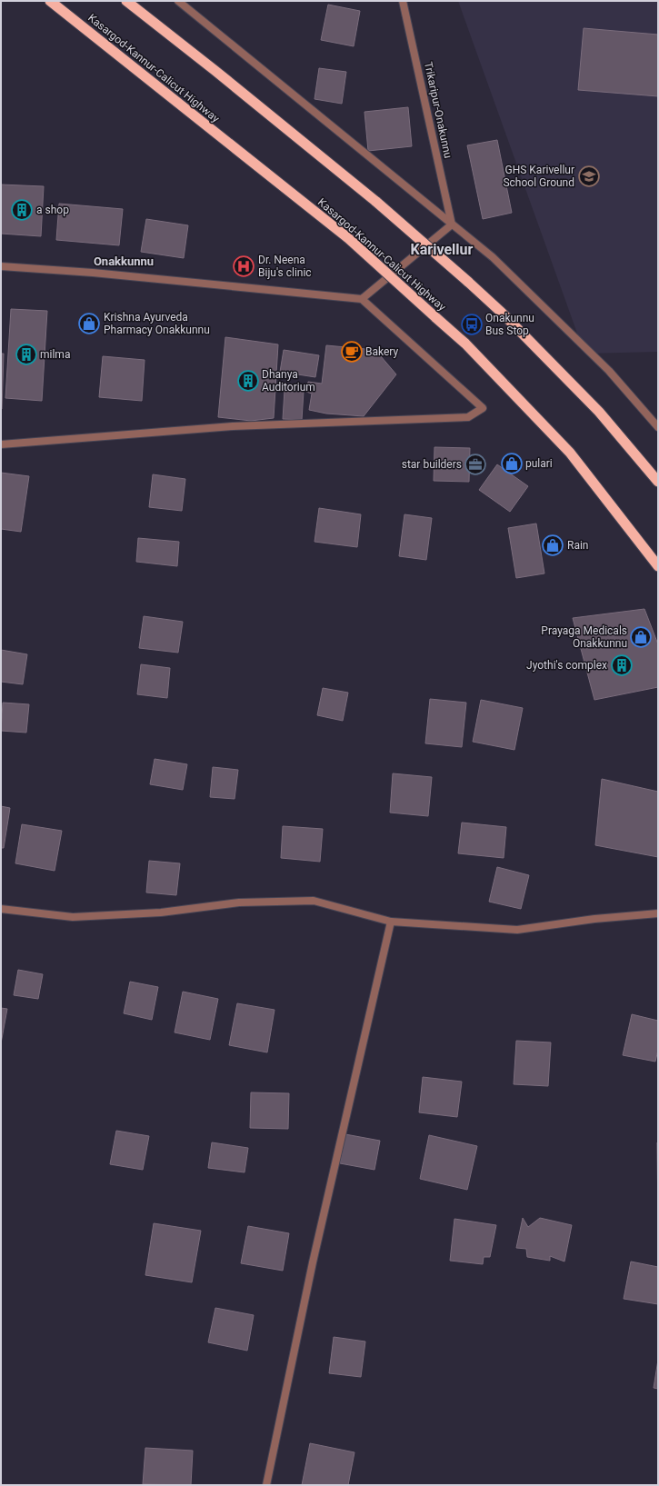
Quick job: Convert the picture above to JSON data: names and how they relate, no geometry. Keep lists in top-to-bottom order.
{
  "streets": {
    "highway": ["Kasargod-Kannur-Calicut Highway"],
    "street": ["Trikaripur-Onakunnu"]
  },
  "districts": ["Karivellur", "Onakkunnu"],
  "places": {
    "school or university": ["GHS Karivellur School Ground"],
    "building": [
      "a shop",
      "milma",
      "Dhanya Auditorium",
      "Jyothi's complex"
    ],
    "hospital": ["Dr. Neena Biju's clinic"],
    "shop": [
      "Krishna Ayurveda Pharmacy Onakkunnu",
      "pulari",
      "Rain",
      "Prayaga Medicals Onakkunnu"
    ],
    "bus stop": ["Onakunnu Bus Stop"],
    "cafe": ["Bakery"],
    "office": ["star builders"]
  }
}
